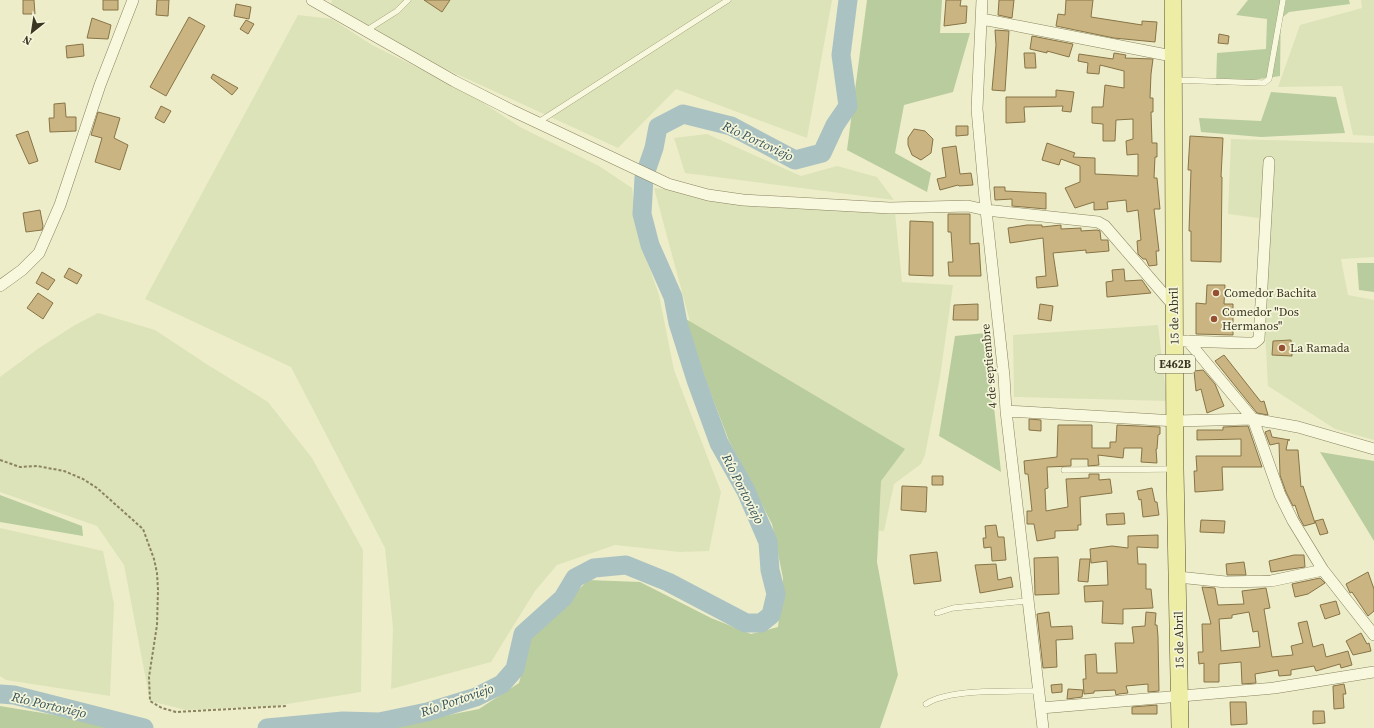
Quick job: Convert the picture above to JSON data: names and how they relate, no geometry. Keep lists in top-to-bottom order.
{
  "streets": {
    "main road": ["15 de Abril", "E462B"],
    "street": ["4 de septiembre"]
  },
  "water": ["Río Portoviejo"],
  "places": ["Comedor Bachita", "Comedor \"Dos Hermanos\"", "La Ramada"],
  "north": "bottom left"
}
